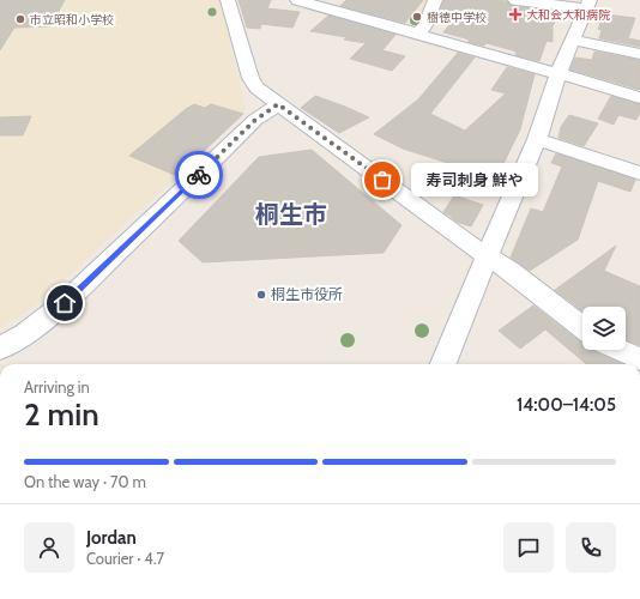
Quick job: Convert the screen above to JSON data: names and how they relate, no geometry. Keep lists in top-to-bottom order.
{
  "districts": ["桐生市"],
  "places": {
    "health": ["大和会大和病院"],
    "other": [
      "樹徳中学校",
      "市立昭和小学校",
      "寿司刺身 鮮や",
      "桐生市役所"
    ]
  },
  "page": {
    "bubble": "寿司刺身 鮮や",
    "heading": ["2 min", "Arriving in", "14:00–14:05"],
    "panel": ["Jordan", "Courier · 4.7"],
    "bar": "On the way · 70 m"
  }
}
